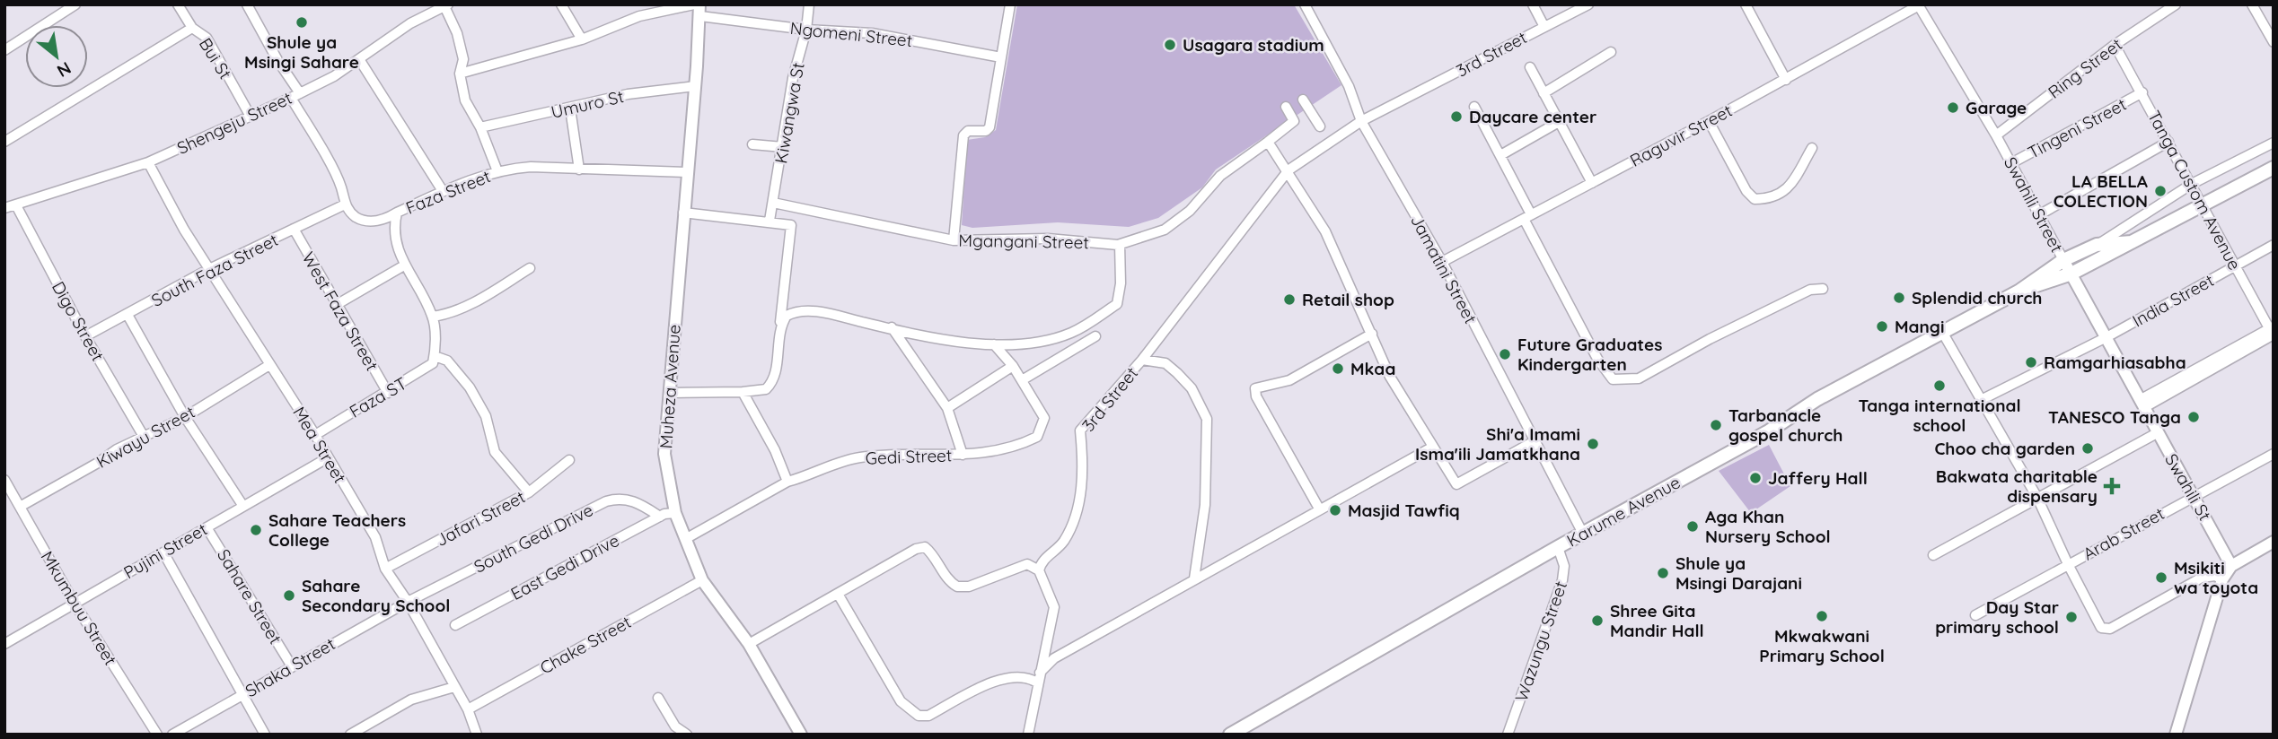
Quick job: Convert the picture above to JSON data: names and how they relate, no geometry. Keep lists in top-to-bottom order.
{
  "streets": {
    "main road": ["Karume Avenue"],
    "street": [
      "Ngomeni Street",
      "3rd Street",
      "Bui St",
      "Ring Street",
      "Umuro St",
      "Kiwangwa St",
      "Shengeju Street",
      "Tingeni Street",
      "Raguvir Street",
      "Tanga Custom Avenue",
      "Faza Street",
      "Swahili Street",
      "Mgangani Street",
      "Jamatini Street",
      "South Faza Street",
      "India Street",
      "West Faza Street",
      "Digo Street",
      "Muheza Avenue",
      "Faza ST",
      "Kiwayu Street",
      "Mea Street",
      "Gedi Street",
      "Swahili St",
      "Jafari Street",
      "Arab Street",
      "South Gedi Drive",
      "Pujini Street",
      "East Gedi Drive",
      "Sahare Street",
      "Mkumbuu Street",
      "Wazungu Street",
      "Chake Street",
      "Shaka Street"
    ]
  },
  "crossings": [
    ["Ngomeni Street", "Kiwangwa St"],
    ["Ngomeni Street", "Muheza Avenue"],
    ["3rd Street", "Jamatini Street"],
    ["Bui St", "Shengeju Street"],
    ["Ring Street", "Tanga Custom Avenue"],
    ["Ring Street", "Swahili Street"],
    ["Umuro St", "Muheza Avenue"],
    ["Kiwangwa St", "Mgangani Street"],
    ["Shengeju Street", "Digo Street"],
    ["Shengeju Street", "Mea Street"],
    ["Tingeni Street", "Tanga Custom Avenue"],
    ["Tingeni Street", "Swahili Street"],
    ["Raguvir Street", "Swahili Street"],
    ["Raguvir Street", "Jamatini Street"],
    ["Tanga Custom Avenue", "India Street"],
    ["Tanga Custom Avenue", "Karume Avenue"],
    ["Faza Street", "Muheza Avenue"],
    ["Faza Street", "Faza ST"],
    ["Swahili Street", "India Street"],
    ["Swahili Street", "Swahili St"],
    ["Swahili Street", "Karume Avenue"],
    ["Jamatini Street", "Karume Avenue"],
    ["South Faza Street", "West Faza Street"],
    ["South Faza Street", "Digo Street"],
    ["South Faza Street", "Mea Street"],
    ["West Faza Street", "Faza ST"],
    ["Digo Street", "Kiwayu Street"],
    ["Muheza Avenue", "Gedi Street"],
    ["Muheza Avenue", "East Gedi Drive"],
    ["Muheza Avenue", "Chake Street"],
    ["Faza ST", "Mea Street"],
    ["Kiwayu Street", "Mea Street"],
    ["Kiwayu Street", "Mkumbuu Street"],
    ["Mea Street", "Jafari Street"],
    ["Mea Street", "South Gedi Drive"],
    ["Mea Street", "Pujini Street"],
    ["Mea Street", "Chake Street"],
    ["Mea Street", "Shaka Street"],
    ["Swahili St", "Arab Street"],
    ["Karume Avenue", "Wazungu Street"],
    ["South Gedi Drive", "East Gedi Drive"],
    ["South Gedi Drive", "Shaka Street"],
    ["Pujini Street", "Sahare Street"],
    ["Pujini Street", "Mkumbuu Street"],
    ["Sahare Street", "Shaka Street"]
  ],
  "places": {
    "other": [
      "Shule ya Msingi Sahare",
      "Usagara stadium",
      "Garage",
      "Daycare center",
      "LA BELLA COLECTION",
      "Splendid church",
      "Retail shop",
      "Mangi",
      "Future Graduates Kindergarten",
      "Ramgarhiasabha",
      "Mkaa",
      "Tanga international school",
      "TANESCO Tanga",
      "Tarbanacle gospel church",
      "Shi'a Imami Isma'ili Jamatkhana",
      "Choo cha garden",
      "Jaffery Hall",
      "Masjid Tawfiq",
      "Aga Khan Nursery School",
      "Sahare Teachers College",
      "Shule ya Msingi Darajani",
      "Msikiti wa toyota",
      "Sahare Secondary School",
      "Mkwakwani Primary School",
      "Day Star primary school",
      "Shree Gita Mandir Hall"
    ],
    "health": ["Bakwata charitable dispensary"]
  },
  "north": "bottom right"
}
